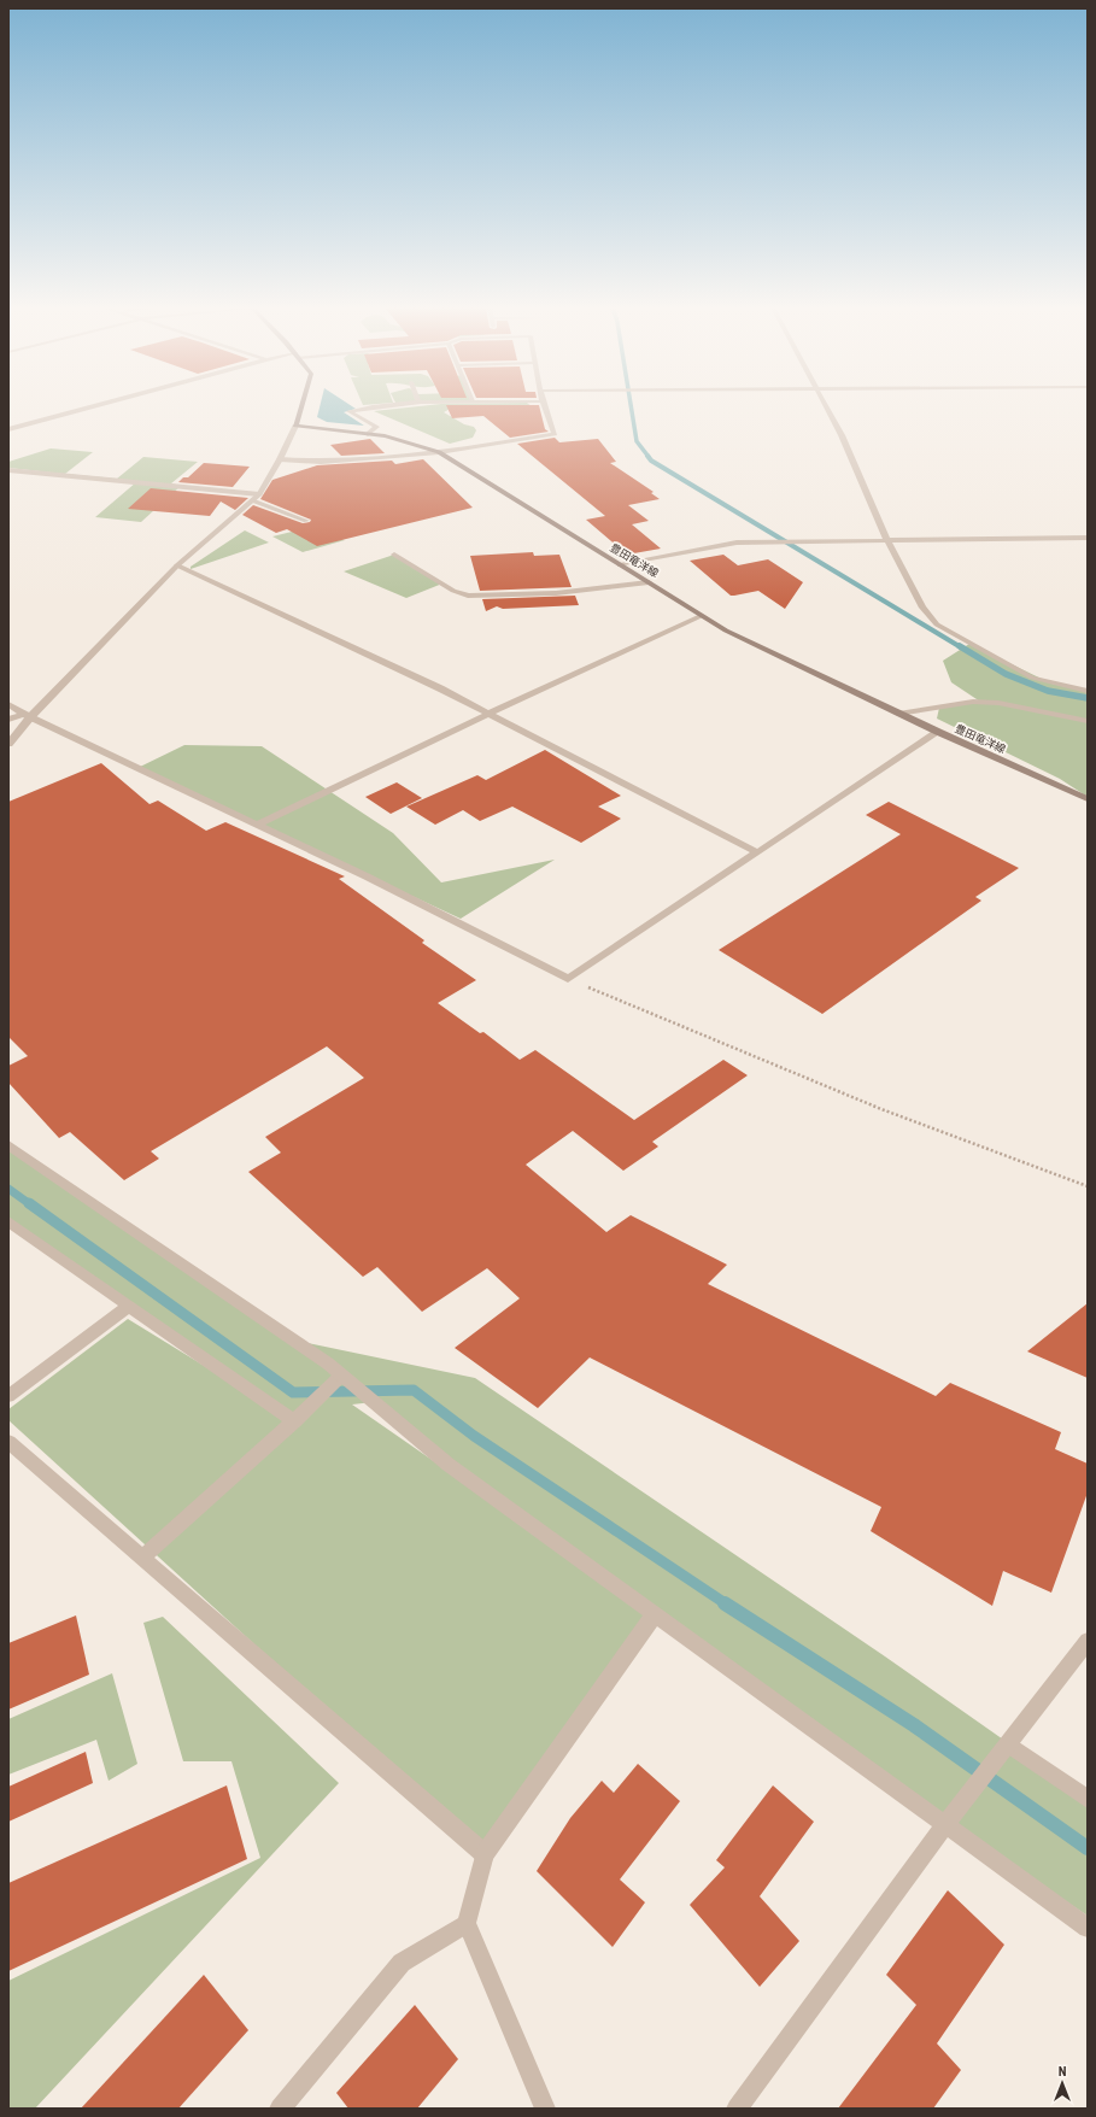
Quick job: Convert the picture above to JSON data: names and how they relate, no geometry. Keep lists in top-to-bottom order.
{
  "streets": {
    "main road": ["豊田竜洋線"]
  },
  "north": "top"
}
